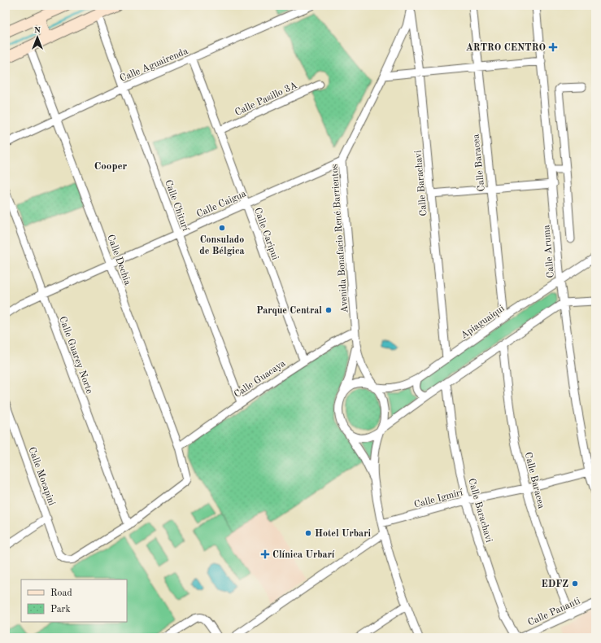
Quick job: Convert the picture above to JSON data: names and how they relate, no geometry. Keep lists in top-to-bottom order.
{
  "streets": {
    "street": [
      "Calle Aguairenda",
      "Calle Pasillo 3A",
      "Calle Baracea",
      "Calle Barachavi",
      "Calle Caigua",
      "Calle Chiturí",
      "Calle Caripui",
      "Avenida Bonafacio René Barrientos",
      "Calle Aruma",
      "Calle Dechia",
      "Apiaguaiqui",
      "Calle Guarey Norte",
      "Calle Guacaya",
      "Calle Mocapini",
      "Calle Igmirí",
      "Calle Pananti"
    ]
  },
  "crossings": [
    ["Calle Aguairenda", "Calle Chiturí"],
    ["Calle Aguairenda", "Calle Caripui"],
    ["Calle Aguairenda", "Calle Dechia"],
    ["Calle Pasillo 3A", "Calle Caripui"],
    ["Calle Baracea", "Apiaguaiqui"],
    ["Calle Baracea", "Calle Igmirí"],
    ["Calle Baracea", "Calle Pananti"],
    ["Calle Barachavi", "Avenida Bonafacio René Barrientos"],
    ["Calle Barachavi", "Apiaguaiqui"],
    ["Calle Barachavi", "Calle Igmirí"],
    ["Calle Caigua", "Calle Chiturí"],
    ["Calle Caigua", "Calle Caripui"],
    ["Calle Caigua", "Avenida Bonafacio René Barrientos"],
    ["Calle Caigua", "Calle Dechia"],
    ["Calle Caigua", "Calle Guarey Norte"],
    ["Calle Chiturí", "Calle Guacaya"],
    ["Calle Caripui", "Calle Guacaya"],
    ["Avenida Bonafacio René Barrientos", "Apiaguaiqui"],
    ["Avenida Bonafacio René Barrientos", "Calle Guacaya"],
    ["Calle Aruma", "Apiaguaiqui"],
    ["Calle Aruma", "Calle Igmirí"],
    ["Calle Dechia", "Calle Guarey Norte"],
    ["Calle Dechia", "Calle Guacaya"],
    ["Calle Dechia", "Calle Mocapini"],
    ["Calle Guarey Norte", "Calle Mocapini"]
  ],
  "districts": ["Cooper"],
  "places": {
    "health": ["ARTRO CENTRO", "Clínica Urbarí"],
    "other": [
      "Consulado de Bélgica",
      "Parque Central",
      "Hotel Urbari",
      "EDFZ"
    ]
  },
  "legend": ["Road", "Park"],
  "north": "top"
}
